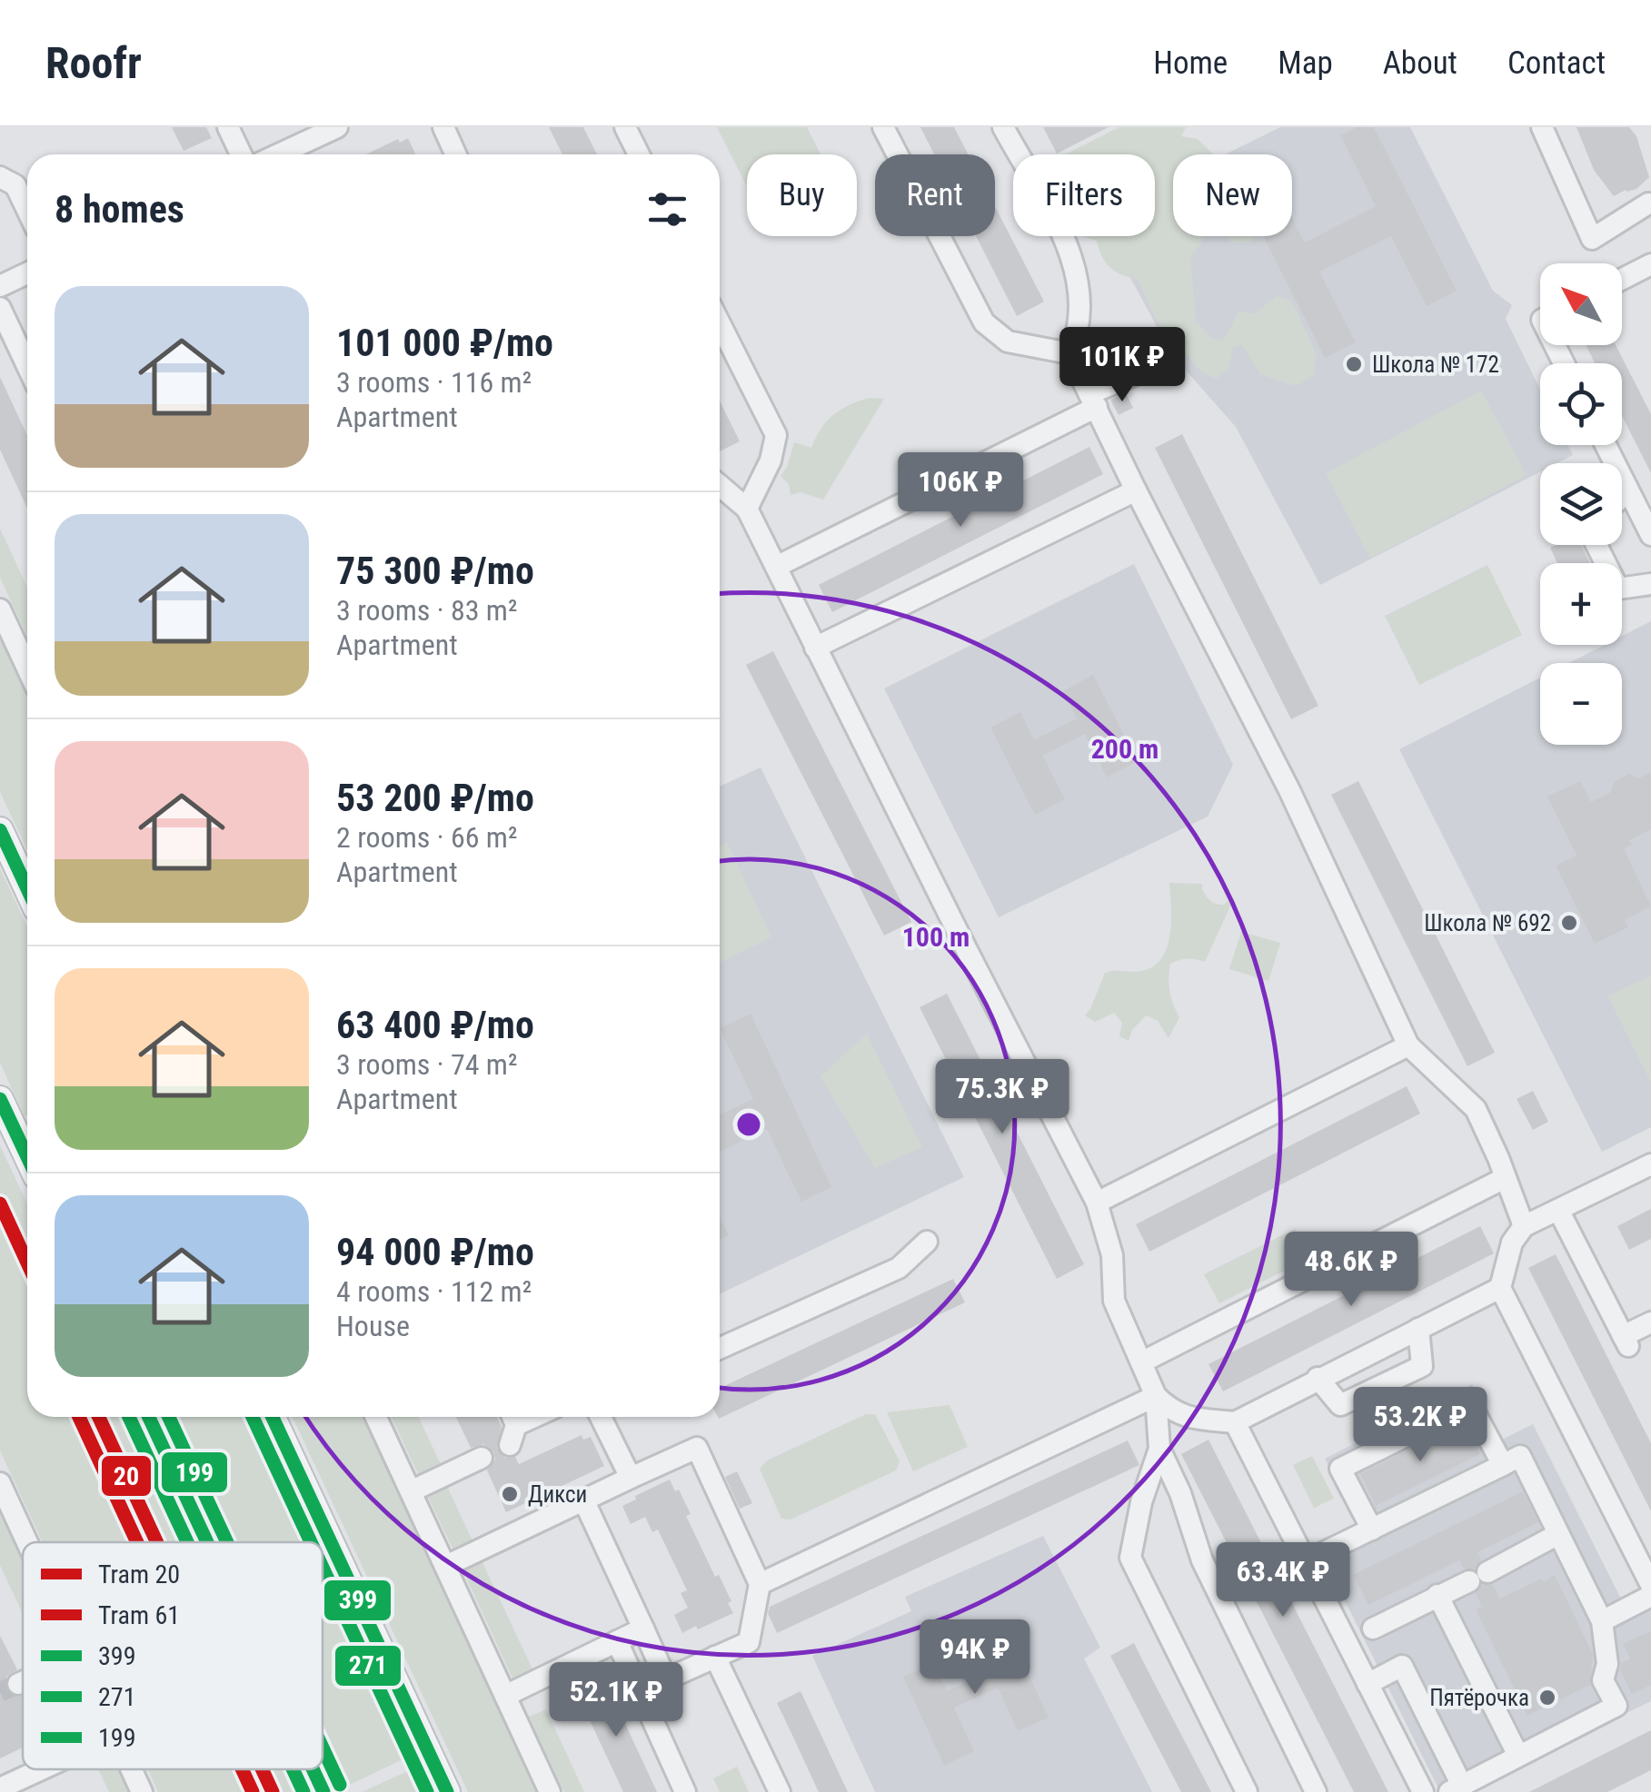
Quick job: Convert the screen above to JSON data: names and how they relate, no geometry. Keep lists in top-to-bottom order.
{
  "places": [
    "Школа № 172",
    "Школа № 692",
    "Дикси",
    "Пятёрочка"
  ],
  "lines": [
    "transit line 399",
    "tram line 20",
    "tram line 61",
    "transit line 271",
    "transit line 199"
  ],
  "legend": [
    "Tram 20",
    "Tram 61",
    "399",
    "271",
    "199"
  ],
  "north": "top left",
  "page": {
    "header": "Roofr",
    "nav": [
      "Home",
      "Map",
      "About",
      "Contact"
    ],
    "chip": [
      "Buy",
      "Rent",
      "Filters",
      "New"
    ],
    "heading": "8 homes",
    "map_buttons": ["+", "−"],
    "list": [
      {
        "name": "101 000 ₽/mo",
        "note": "3 rooms · 116 m² · Apartment"
      },
      {
        "name": "75 300 ₽/mo",
        "note": "3 rooms · 83 m² · Apartment"
      },
      {
        "name": "53 200 ₽/mo",
        "note": "2 rooms · 66 m² · Apartment"
      },
      {
        "name": "63 400 ₽/mo",
        "note": "3 rooms · 74 m² · Apartment"
      },
      {
        "name": "94 000 ₽/mo",
        "note": "4 rooms · 112 m² · House"
      }
    ],
    "price": [
      "101K ₽",
      "106K ₽",
      "75.3K ₽",
      "48.6K ₽",
      "53.2K ₽",
      "63.4K ₽",
      "94K ₽",
      "52.1K ₽"
    ]
  },
  "rings": ["200 m", "100 m"]
}
